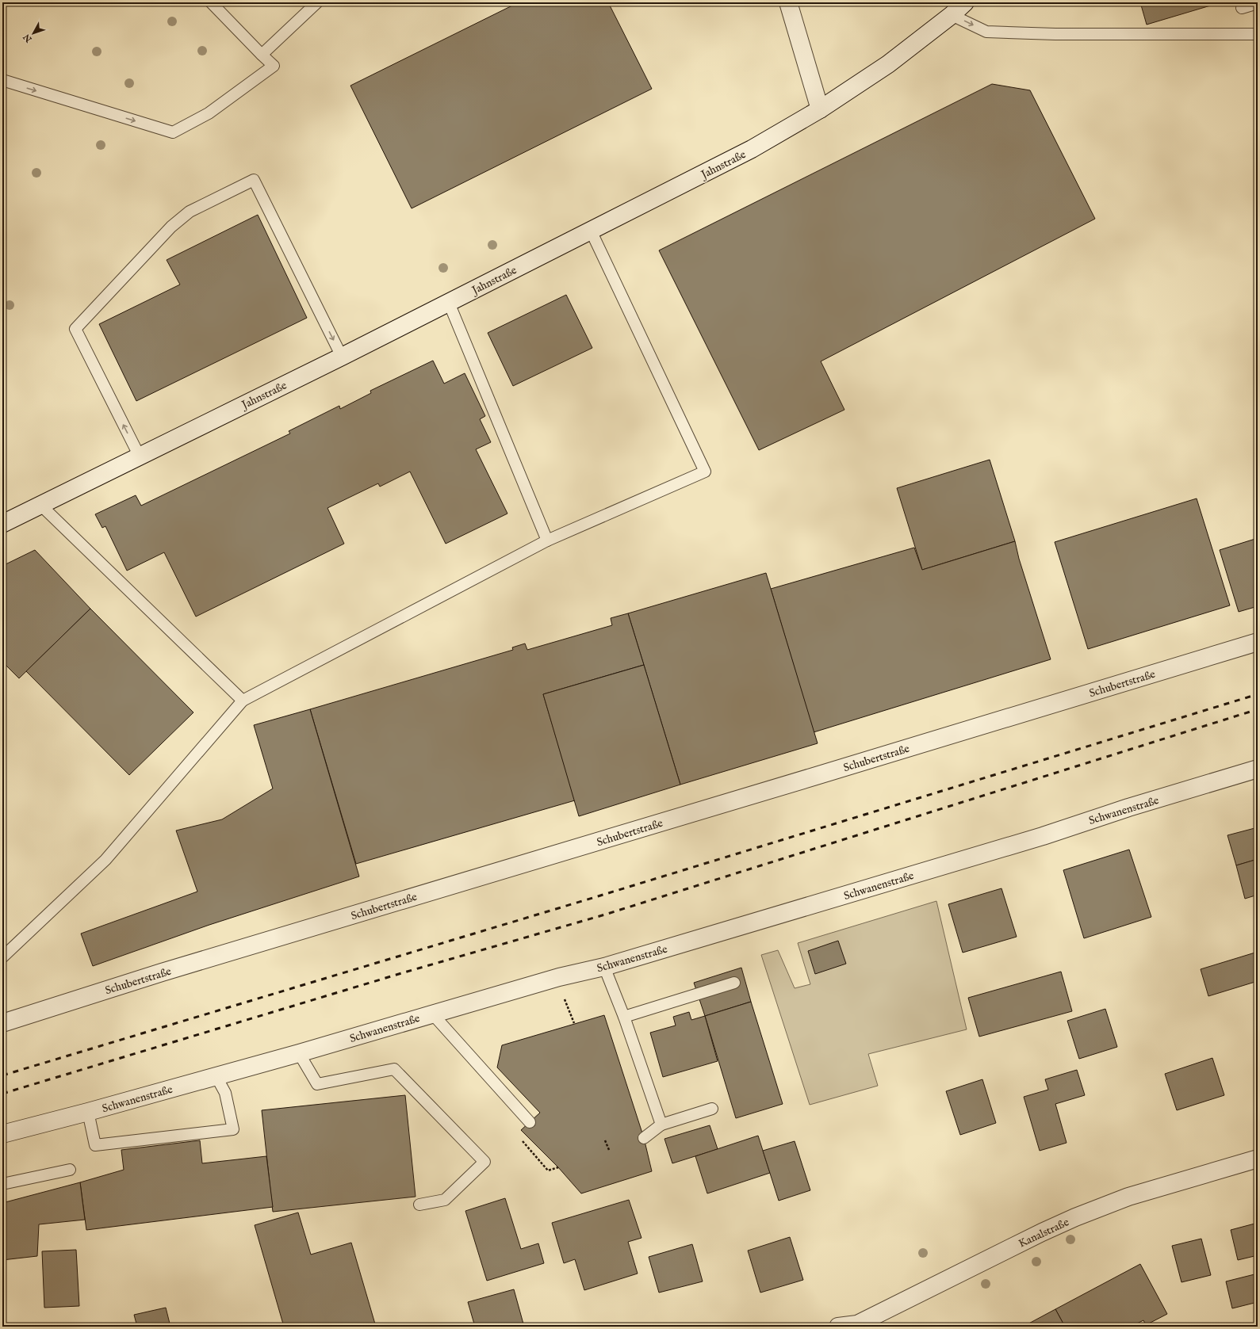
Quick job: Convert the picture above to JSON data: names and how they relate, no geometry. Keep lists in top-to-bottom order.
{
  "streets": {
    "street": [
      "Jahnstraße",
      "Schubertstraße",
      "Schwanenstraße",
      "Kanalstraße"
    ]
  },
  "north": "bottom left"
}
